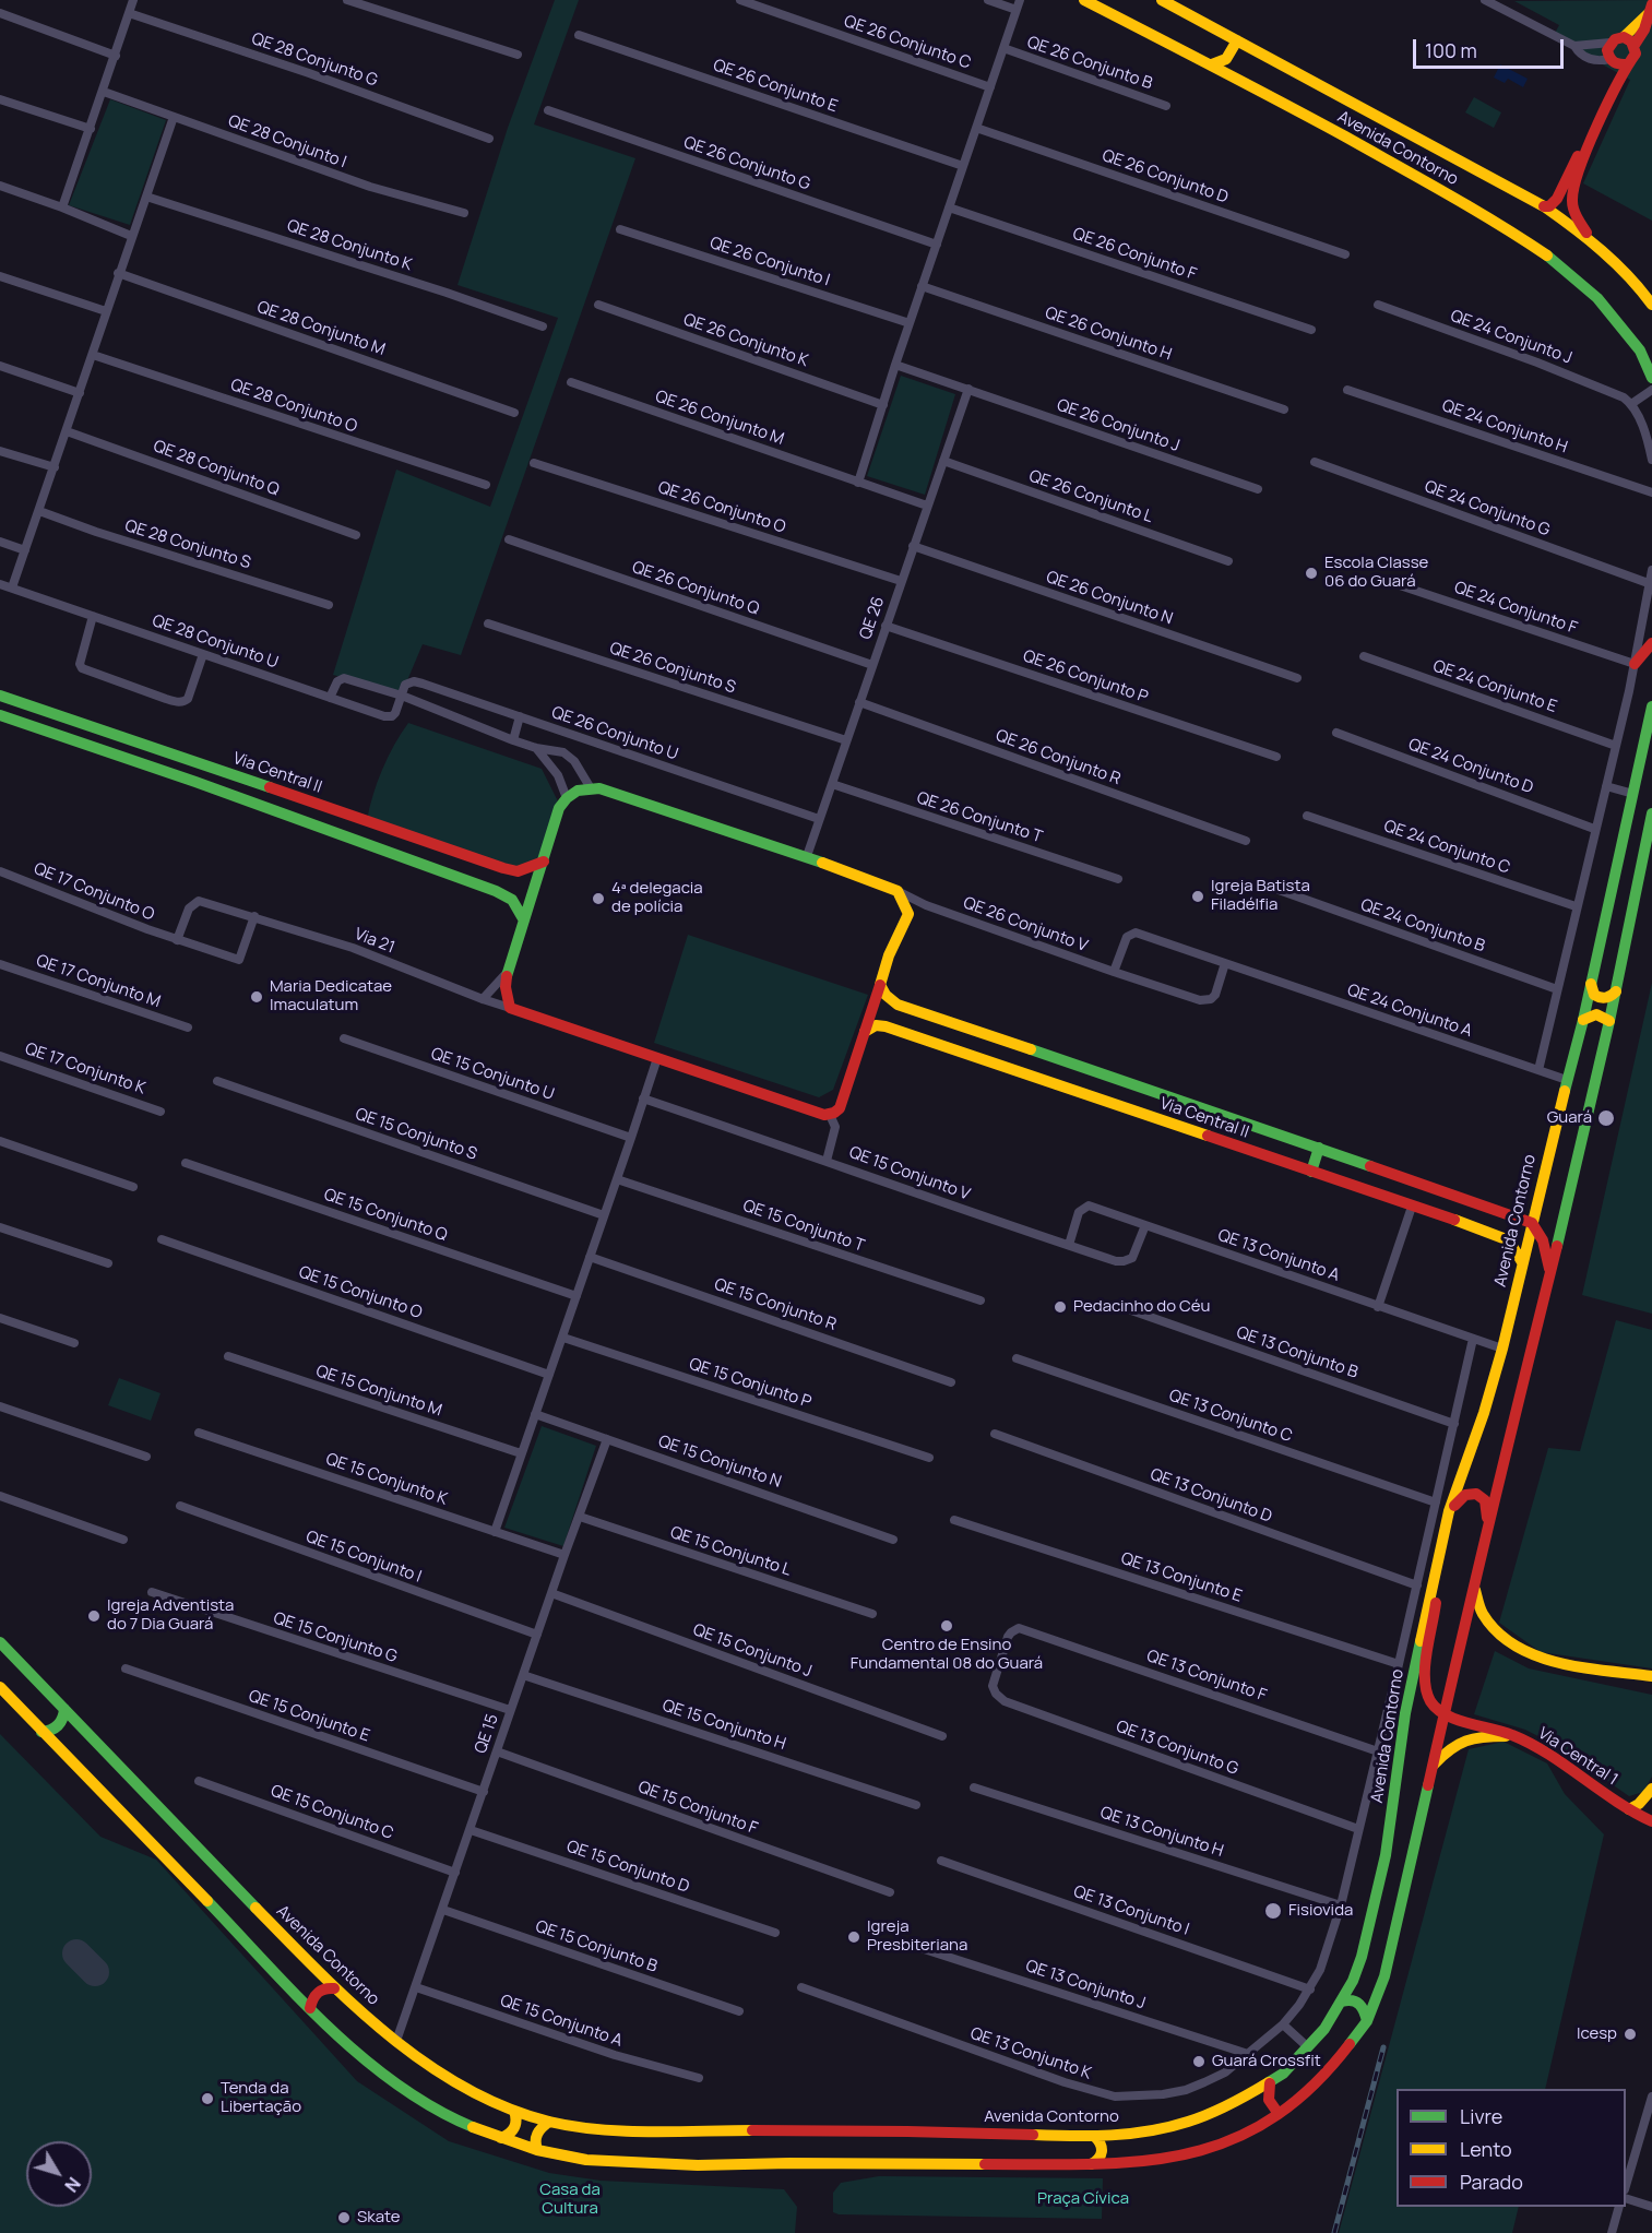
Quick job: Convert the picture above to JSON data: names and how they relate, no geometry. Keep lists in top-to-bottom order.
{
  "streets": {
    "main road": ["Avenida Contorno", "Via Central II", "Via Central 1"],
    "street": [
      "QE 26 Conjunto C",
      "QE 28 Conjunto G",
      "QE 26 Conjunto B",
      "QE 26 Conjunto E",
      "QE 28 Conjunto I",
      "QE 26 Conjunto G",
      "QE 26 Conjunto D",
      "QE 28 Conjunto K",
      "QE 26 Conjunto F",
      "QE 26 Conjunto I",
      "QE 28 Conjunto M",
      "QE 26 Conjunto H",
      "QE 24 Conjunto J",
      "QE 26 Conjunto K",
      "QE 28 Conjunto O",
      "QE 26 Conjunto M",
      "QE 26 Conjunto J",
      "QE 24 Conjunto H",
      "QE 28 Conjunto Q",
      "QE 26 Conjunto L",
      "QE 26 Conjunto O",
      "QE 24 Conjunto G",
      "QE 28 Conjunto S",
      "QE 26 Conjunto Q",
      "QE 26 Conjunto N",
      "QE 24 Conjunto F",
      "QE 26",
      "QE 28 Conjunto U",
      "QE 26 Conjunto S",
      "QE 26 Conjunto P",
      "QE 24 Conjunto E",
      "QE 26 Conjunto U",
      "QE 26 Conjunto R",
      "QE 24 Conjunto D",
      "QE 26 Conjunto T",
      "QE 24 Conjunto C",
      "QE 17 Conjunto O",
      "QE 26 Conjunto V",
      "QE 24 Conjunto B",
      "Via 21",
      "QE 17 Conjunto M",
      "QE 24 Conjunto A",
      "QE 17 Conjunto K",
      "QE 15 Conjunto U",
      "QE 15 Conjunto S",
      "QE 15 Conjunto V",
      "QE 15 Conjunto Q",
      "QE 15 Conjunto T",
      "QE 13 Conjunto A",
      "QE 15 Conjunto O",
      "QE 15 Conjunto R",
      "QE 13 Conjunto B",
      "QE 15 Conjunto P",
      "QE 15 Conjunto M",
      "QE 13 Conjunto C",
      "QE 15 Conjunto N",
      "QE 15 Conjunto K",
      "QE 13 Conjunto D",
      "QE 15 Conjunto L",
      "QE 15 Conjunto I",
      "QE 13 Conjunto E",
      "QE 15 Conjunto G",
      "QE 15 Conjunto J",
      "QE 13 Conjunto F",
      "QE 15 Conjunto E",
      "QE 15 Conjunto H",
      "QE 15",
      "QE 13 Conjunto G",
      "QE 15 Conjunto F",
      "QE 15 Conjunto C",
      "QE 13 Conjunto H",
      "QE 15 Conjunto D",
      "QE 13 Conjunto I",
      "QE 15 Conjunto B",
      "QE 13 Conjunto J",
      "QE 15 Conjunto A",
      "QE 13 Conjunto K"
    ]
  },
  "crossings": [
    ["Avenida Contorno", "Via Central II"],
    ["Avenida Contorno", "QE 24 Conjunto A"],
    ["Avenida Contorno", "QE 13 Conjunto A"],
    ["Avenida Contorno", "QE 15"],
    ["QE 26 Conjunto M", "QE 26"],
    ["QE 26 Conjunto J", "QE 26"],
    ["QE 26 Conjunto L", "QE 26"],
    ["QE 26 Conjunto O", "QE 26"],
    ["QE 26 Conjunto Q", "QE 26"],
    ["QE 26 Conjunto N", "QE 26"],
    ["QE 26", "QE 26 Conjunto S"],
    ["QE 26", "QE 26 Conjunto P"],
    ["QE 26", "QE 26 Conjunto U"],
    ["QE 26", "QE 26 Conjunto R"],
    ["QE 26", "QE 26 Conjunto T"],
    ["QE 28 Conjunto U", "QE 26 Conjunto U"],
    ["QE 17 Conjunto O", "Via 21"],
    ["QE 26 Conjunto V", "QE 24 Conjunto A"],
    ["QE 15 Conjunto V", "QE 13 Conjunto A"],
    ["QE 13 Conjunto A", "QE 13 Conjunto K"],
    ["QE 13 Conjunto B", "QE 13 Conjunto K"],
    ["QE 13 Conjunto C", "QE 13 Conjunto K"],
    ["QE 15 Conjunto N", "QE 15"],
    ["QE 15 Conjunto K", "QE 15"],
    ["QE 13 Conjunto D", "QE 13 Conjunto K"],
    ["QE 15 Conjunto L", "QE 15"],
    ["QE 15 Conjunto I", "QE 15"],
    ["QE 13 Conjunto E", "QE 13 Conjunto K"],
    ["QE 15 Conjunto G", "QE 15"],
    ["QE 15 Conjunto J", "QE 15"],
    ["QE 13 Conjunto F", "QE 13 Conjunto G"],
    ["QE 13 Conjunto F", "QE 13 Conjunto K"],
    ["QE 15 Conjunto E", "QE 15"],
    ["QE 15 Conjunto H", "QE 15"],
    ["QE 15", "QE 15 Conjunto F"],
    ["QE 15", "QE 15 Conjunto C"],
    ["QE 15", "QE 15 Conjunto D"],
    ["QE 15", "QE 15 Conjunto B"],
    ["QE 15", "QE 15 Conjunto A"],
    ["QE 13 Conjunto G", "QE 13 Conjunto K"],
    ["QE 13 Conjunto H", "QE 13 Conjunto K"],
    ["QE 13 Conjunto I", "QE 13 Conjunto K"],
    ["QE 13 Conjunto J", "QE 13 Conjunto K"]
  ],
  "parks": ["Casa da Cultura", "Praça Cívica"],
  "places": [
    "Escola Classe 06 do Guará",
    "Igreja Batista Filadélfia",
    "4ª delegacia de polícia",
    "Maria Dedicatae Imaculatum",
    "Guará",
    "Pedacinho do Céu",
    "Igreja Adventista do 7 Dia Guará",
    "Centro de Ensino Fundamental 08 do Guará",
    "Fisiovida",
    "Igreja Presbiteriana",
    "Icesp",
    "Guará Crossfit",
    "Tenda da Libertação",
    "Skate"
  ],
  "legend": ["Livre", "Lento", "Parado"],
  "scale_bar": "100 m",
  "north": "bottom right"
}
